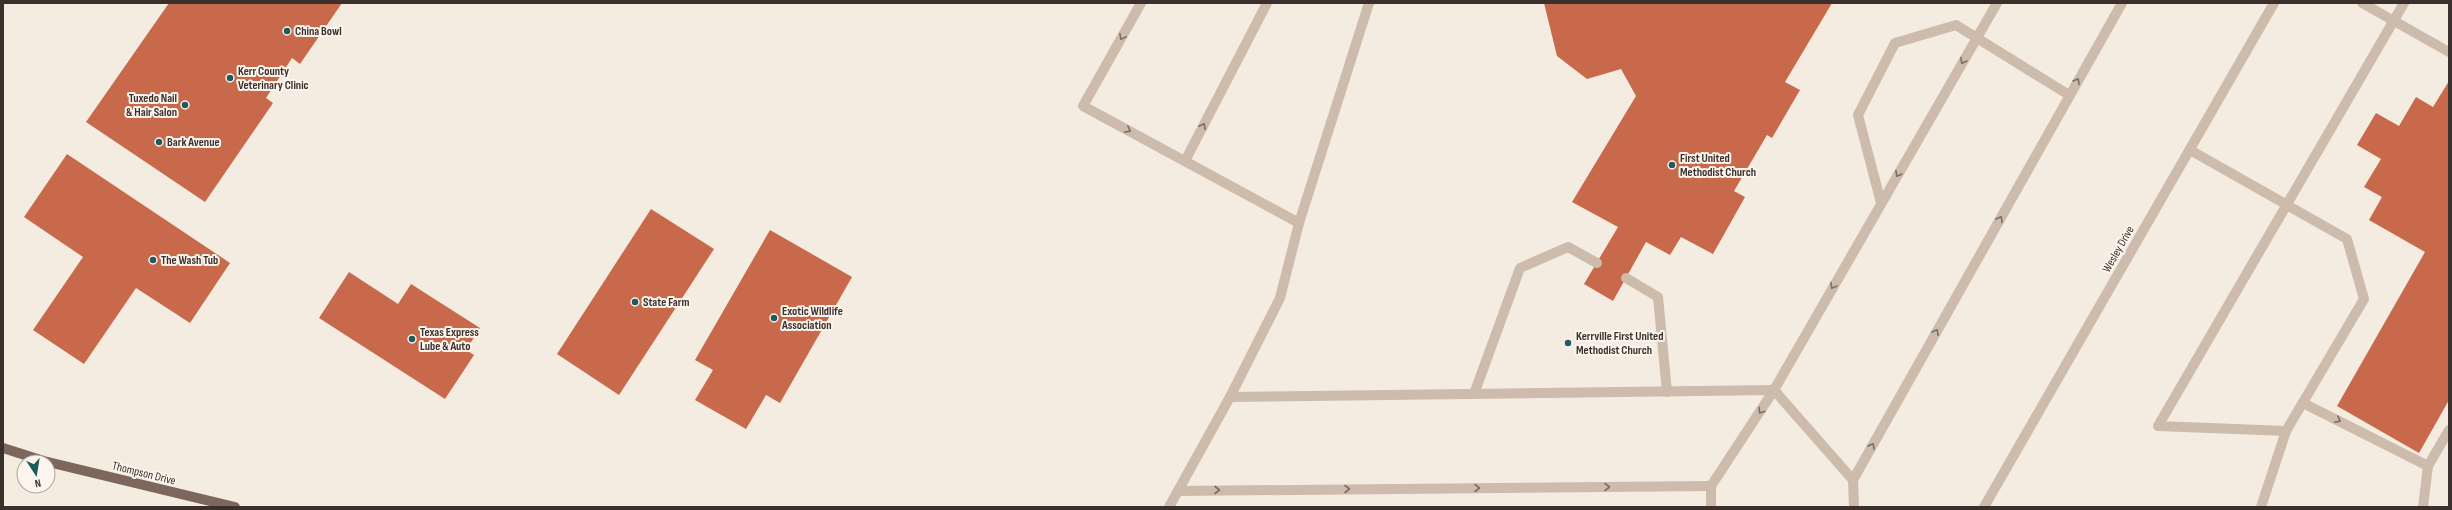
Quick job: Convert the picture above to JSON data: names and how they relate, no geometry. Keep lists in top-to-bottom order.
{
  "streets": {
    "main road": ["Thompson Drive"],
    "street": ["Wesley Drive"]
  },
  "places": [
    "China Bowl",
    "Kerr County Veterinary Clinic",
    "Tuxedo Nail & Hair Salon",
    "Bark Avenue",
    "First United Methodist Church",
    "The Wash Tub",
    "State Farm",
    "Exotic Wildlife Association",
    "Texas Express Lube & Auto",
    "Kerrville First United Methodist Church"
  ],
  "north": "bottom"
}
